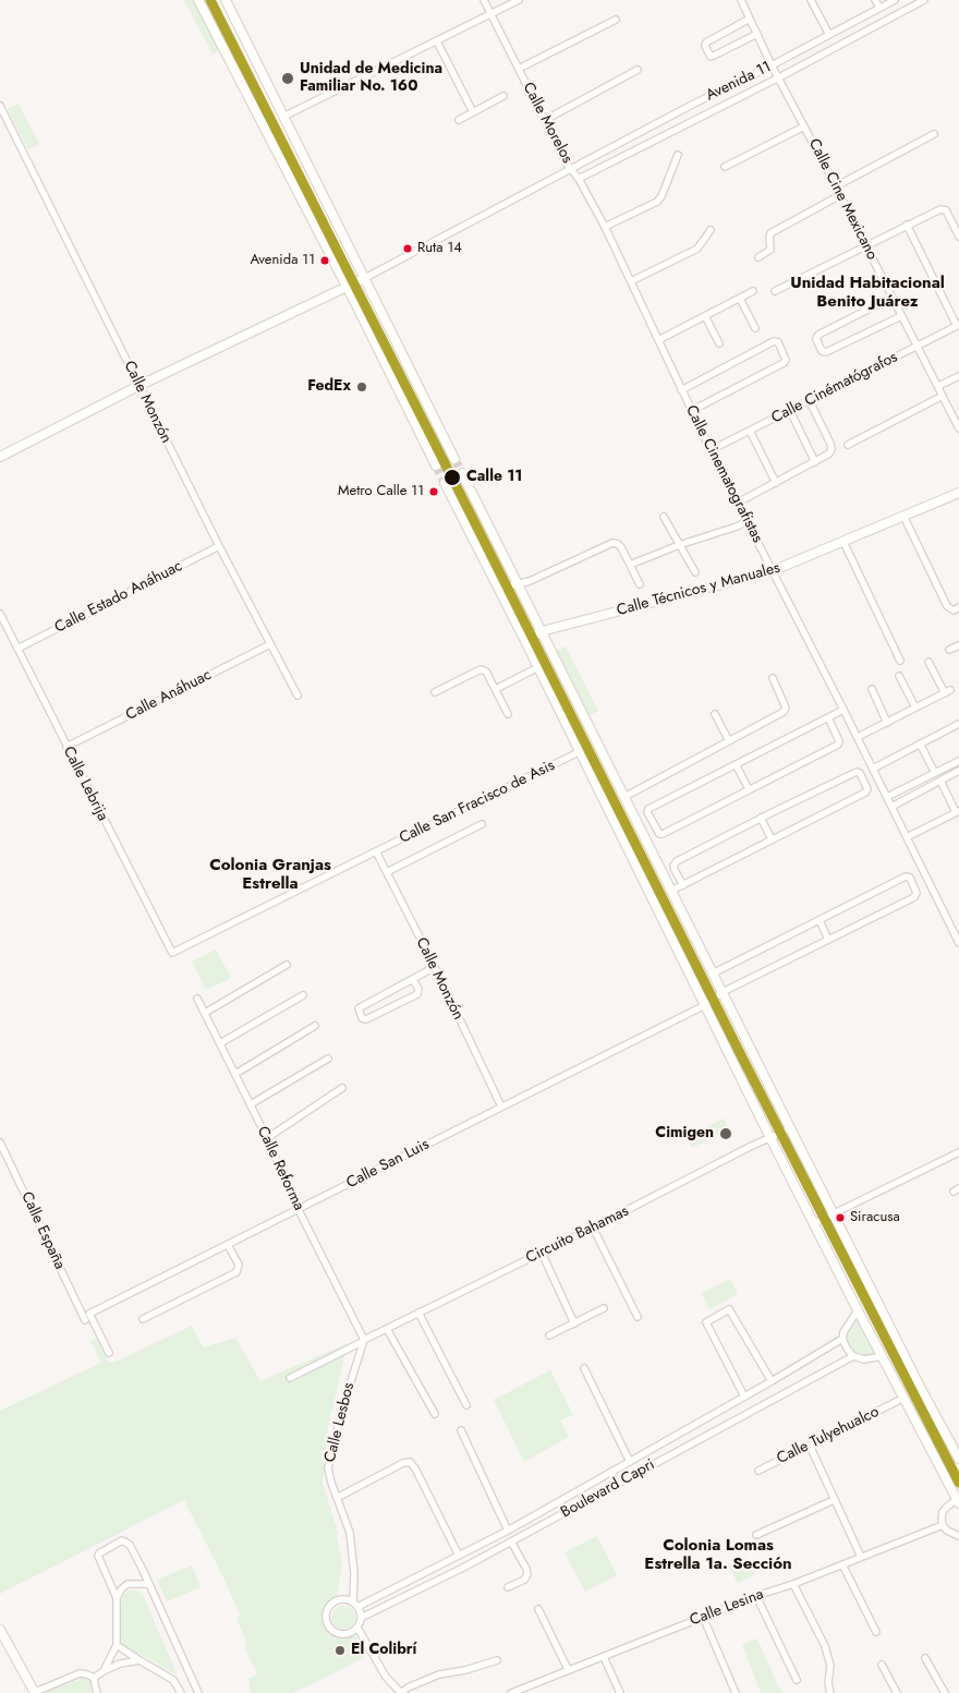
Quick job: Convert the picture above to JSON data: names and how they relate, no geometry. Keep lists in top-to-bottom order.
{
  "streets": {
    "main road": ["Avenida 11", "Calle Técnicos y Manuales"],
    "street": [
      "Calle Morelos",
      "Calle Cine Mexicano",
      "Calle Cinématógrafos",
      "Calle Monzón",
      "Calle Cinematografistas",
      "Calle Estado Anáhuac",
      "Calle Anáhuac",
      "Calle Lebrija",
      "Calle San Fracisco de Asis",
      "Calle San Luis",
      "Calle Reforma",
      "Calle España",
      "Circuito Bahamas",
      "Calle Lesbos",
      "Calle Tulyehualco",
      "Boulevard Capri",
      "Calle Lesina"
    ]
  },
  "crossings": [
    ["Avenida 11", "Calle Morelos"],
    ["Avenida 11", "Calle Cine Mexicano"],
    ["Avenida 11", "Calle Monzón"],
    ["Avenida 11", "Calle Cinematografistas"],
    ["Calle Morelos", "Calle Cinematografistas"],
    ["Calle Cine Mexicano", "Calle Cinématógrafos"],
    ["Calle Cinématógrafos", "Calle Cinematografistas"],
    ["Calle Monzón", "Calle Estado Anáhuac"],
    ["Calle Monzón", "Calle Anáhuac"],
    ["Calle Monzón", "Calle San Fracisco de Asis"],
    ["Calle Monzón", "Calle San Luis"],
    ["Calle Cinematografistas", "Calle Técnicos y Manuales"],
    ["Calle Estado Anáhuac", "Calle Lebrija"],
    ["Calle Anáhuac", "Calle Lebrija"],
    ["Calle Lebrija", "Calle San Fracisco de Asis"],
    ["Calle San Luis", "Calle Reforma"],
    ["Calle San Luis", "Calle España"],
    ["Calle Reforma", "Circuito Bahamas"],
    ["Calle Reforma", "Calle Lesbos"],
    ["Circuito Bahamas", "Calle Lesbos"],
    ["Calle Lesbos", "Boulevard Capri"]
  ],
  "districts": ["Unidad Habitacional Benito Juárez", "Colonia Granjas Estrella", "Colonia Lomas Estrella 1a. Sección"],
  "places": [
    "Unidad de Medicina Familiar No. 160",
    "Ruta 14",
    "Avenida 11",
    "FedEx",
    "Calle 11",
    "Metro Calle 11",
    "Cimigen",
    "Siracusa",
    "El Colibrí"
  ]
}
